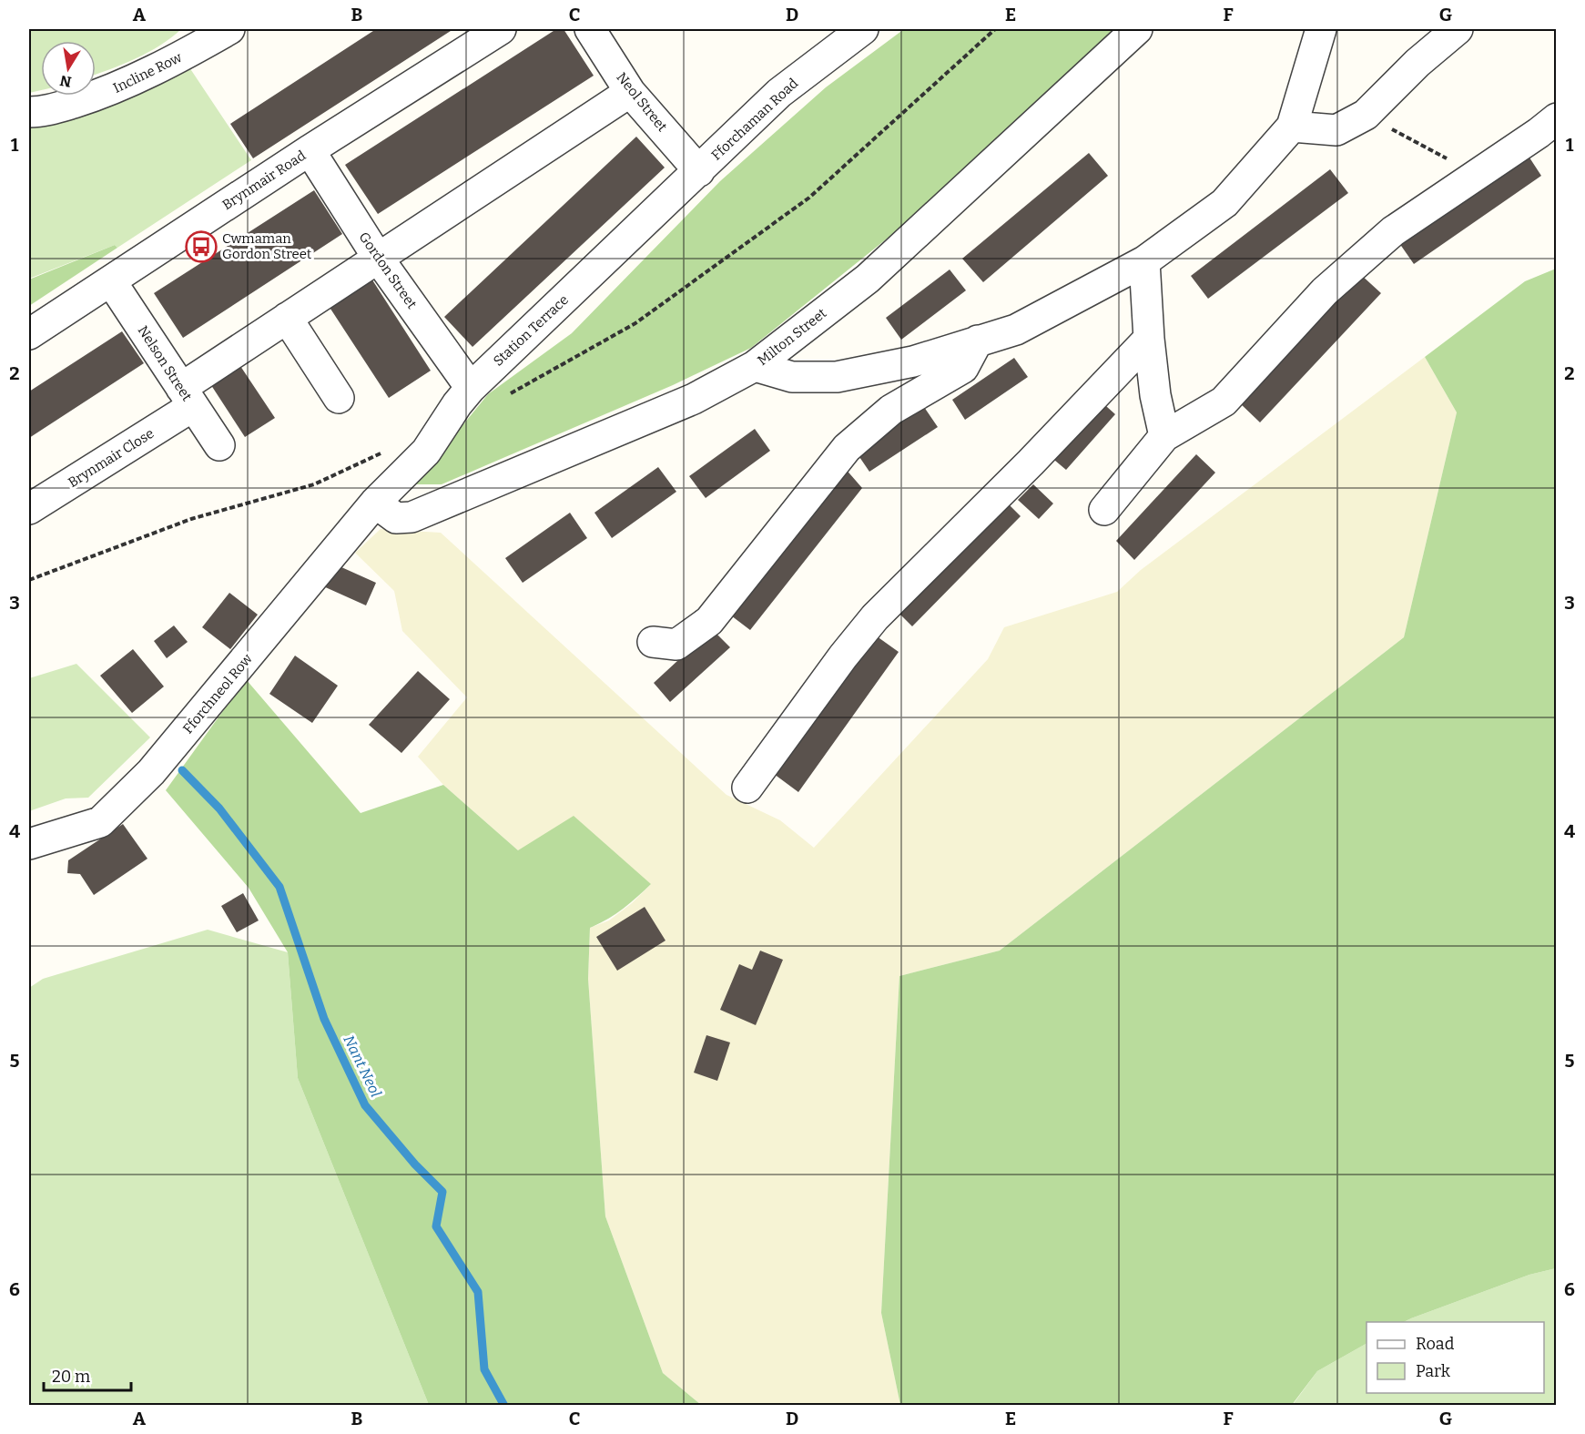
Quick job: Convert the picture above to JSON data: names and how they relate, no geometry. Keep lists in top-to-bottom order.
{
  "streets": {
    "street": [
      "Incline Row",
      "Neol Street",
      "Fforchaman Road",
      "Brynmair Road",
      "Gordon Street",
      "Station Terrace",
      "Milton Street",
      "Nelson Street",
      "Brynmair Close",
      "Fforchneol Row"
    ]
  },
  "crossings": [
    ["Neol Street", "Fforchaman Road"],
    ["Neol Street", "Station Terrace"],
    ["Neol Street", "Brynmair Close"],
    ["Fforchaman Road", "Station Terrace"],
    ["Brynmair Road", "Gordon Street"],
    ["Brynmair Road", "Nelson Street"],
    ["Gordon Street", "Station Terrace"],
    ["Gordon Street", "Brynmair Close"],
    ["Station Terrace", "Milton Street"],
    ["Station Terrace", "Fforchneol Row"],
    ["Milton Street", "Fforchneol Row"],
    ["Nelson Street", "Brynmair Close"]
  ],
  "water": ["Nant Neol"],
  "places": {
    "bus stop": ["Cwmaman Gordon Street"]
  },
  "legend": ["Road", "Park"],
  "scale_bar": "20 m",
  "north": "bottom",
  "grid": {
    "columns": [
      "A",
      "B",
      "C",
      "D",
      "E",
      "F",
      "G"
    ],
    "rows": [
      "1",
      "2",
      "3",
      "4",
      "5",
      "6"
    ]
  }
}
